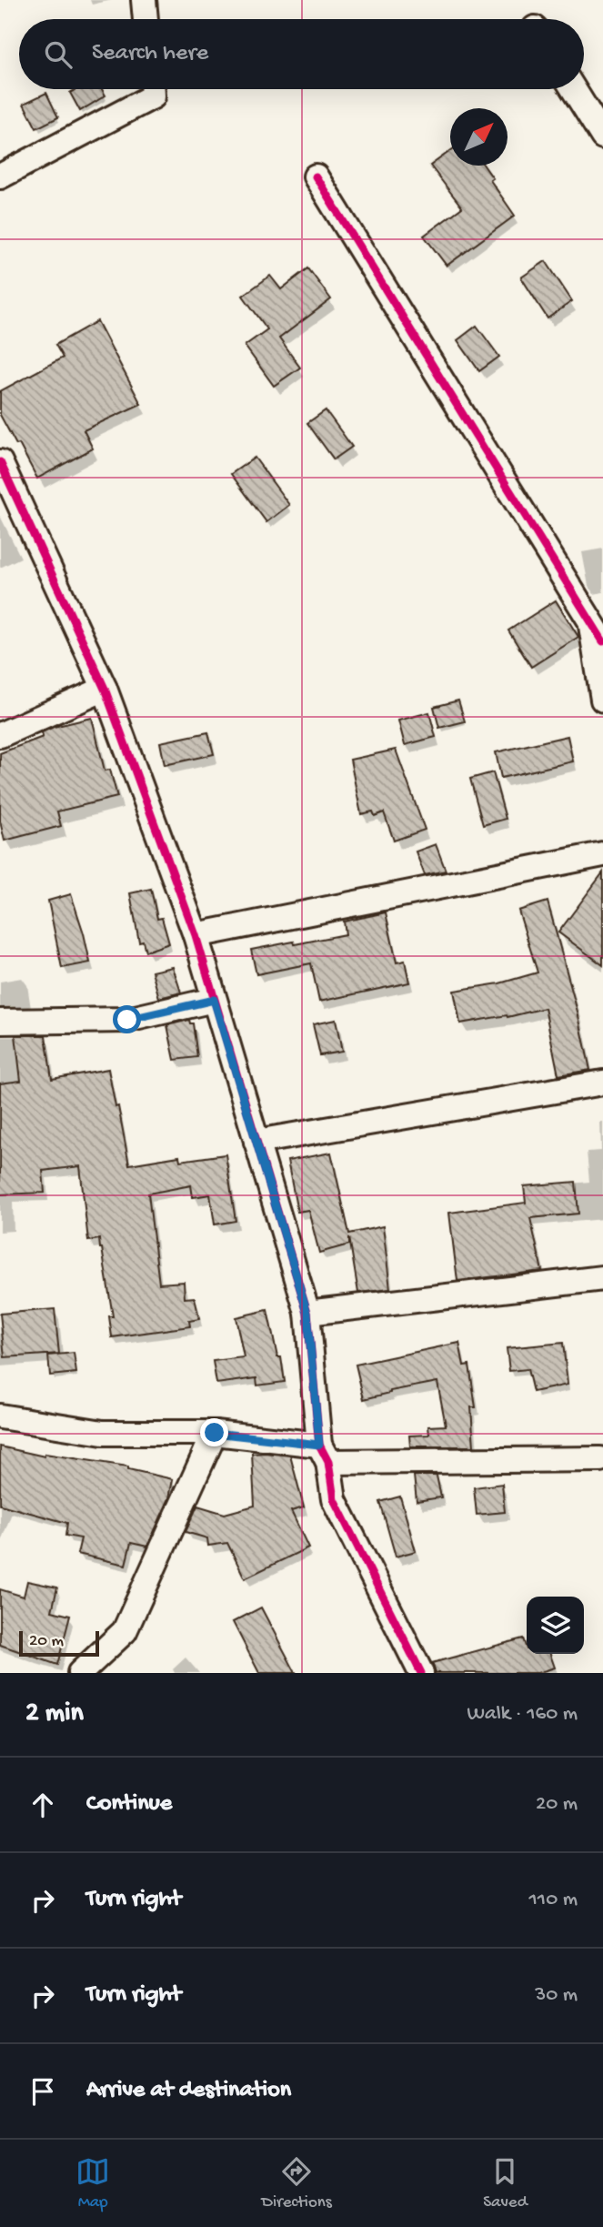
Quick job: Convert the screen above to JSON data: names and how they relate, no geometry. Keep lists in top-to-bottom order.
{
  "scale_bar": "20 m",
  "north": "top right",
  "page": {
    "search": "Search here",
    "scale": "20 m",
    "heading": ["2 min", "Walk · 160 m"],
    "list": [
      ["Continue", "20 m"],
      ["Turn right", "110 m"],
      ["Turn right", "30 m"],
      "Arrive at destination"
    ],
    "nav": ["Map", "Directions", "Saved"]
  }
}
